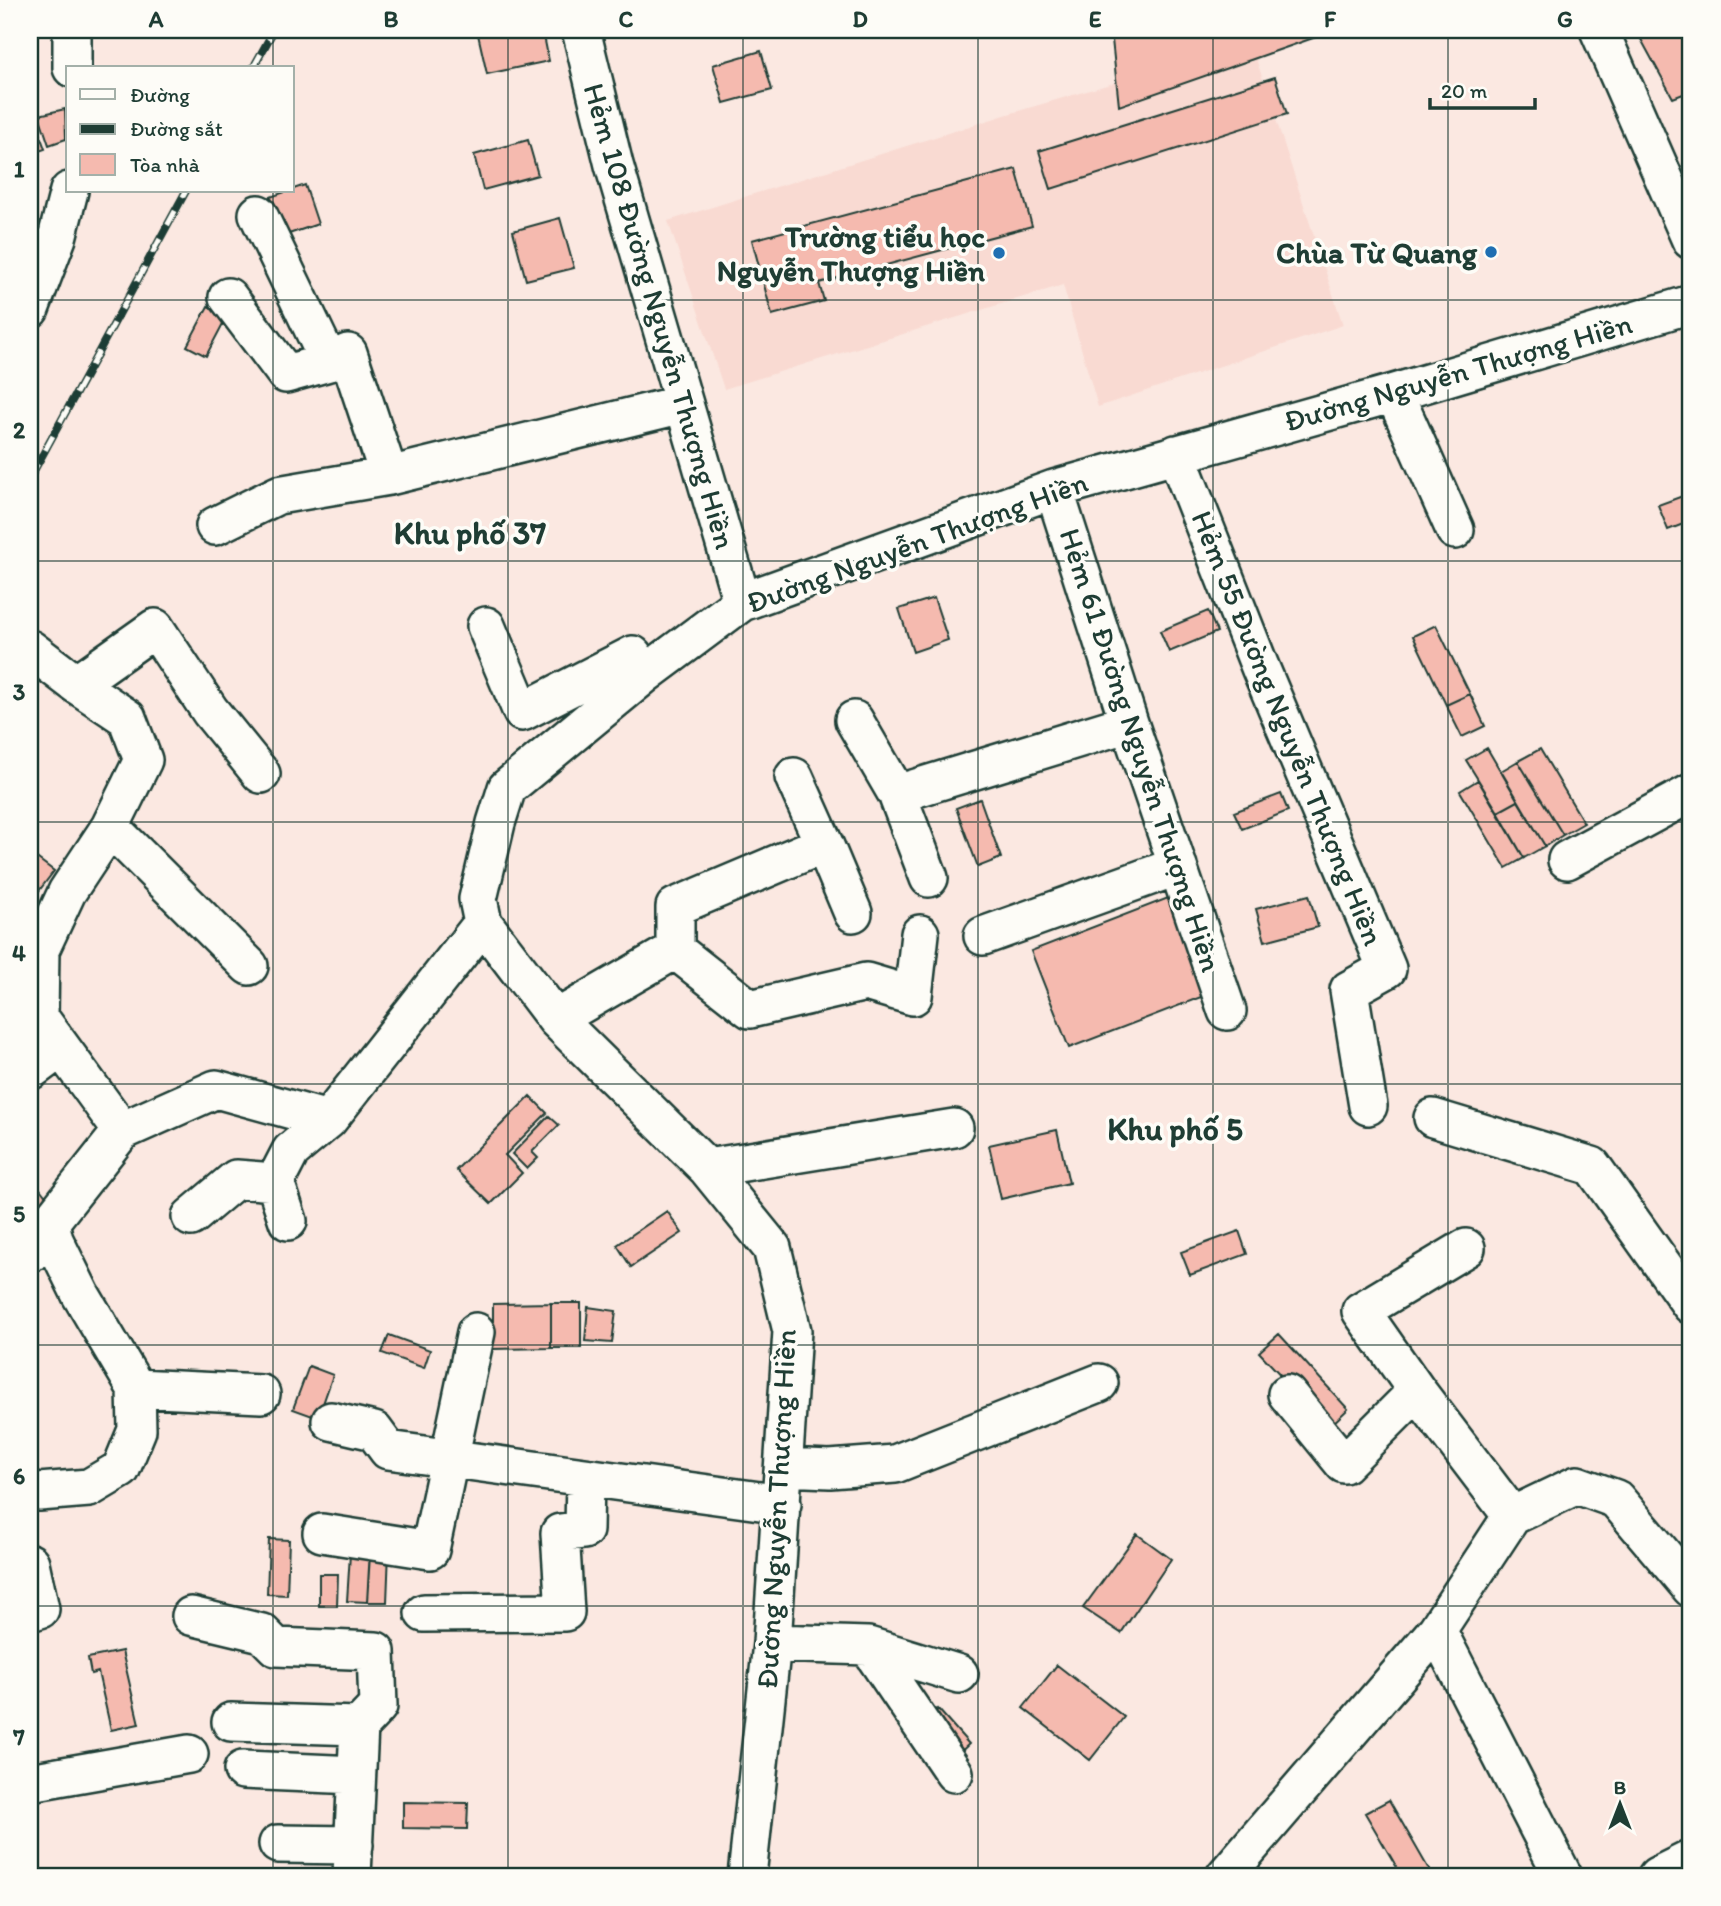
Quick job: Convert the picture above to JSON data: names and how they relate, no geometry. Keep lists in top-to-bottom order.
{
  "streets": {
    "street": [
      "Hẻm 108 Đường Nguyễn Thượng Hiền",
      "Đường Nguyễn Thượng Hiền",
      "Hẻm 55 Đường Nguyễn Thượng Hiền",
      "Hẻm 61 Đường Nguyễn Thượng Hiền"
    ]
  },
  "crossings": [
    ["Hẻm 108 Đường Nguyễn Thượng Hiền", "Đường Nguyễn Thượng Hiền"],
    ["Đường Nguyễn Thượng Hiền", "Hẻm 55 Đường Nguyễn Thượng Hiền"],
    ["Đường Nguyễn Thượng Hiền", "Hẻm 61 Đường Nguyễn Thượng Hiền"]
  ],
  "districts": ["Khu phố 37", "Khu phố 5"],
  "places": ["Chùa Từ Quang", "Trường tiểu học Nguyễn Thượng Hiền"],
  "legend": ["Đường", "Đường sắt", "Tòa nhà"],
  "scale_bar": "20 m",
  "north": "top",
  "grid": {
    "columns": [
      "A",
      "B",
      "C",
      "D",
      "E",
      "F",
      "G"
    ],
    "rows": [
      "1",
      "2",
      "3",
      "4",
      "5",
      "6",
      "7"
    ]
  }
}
